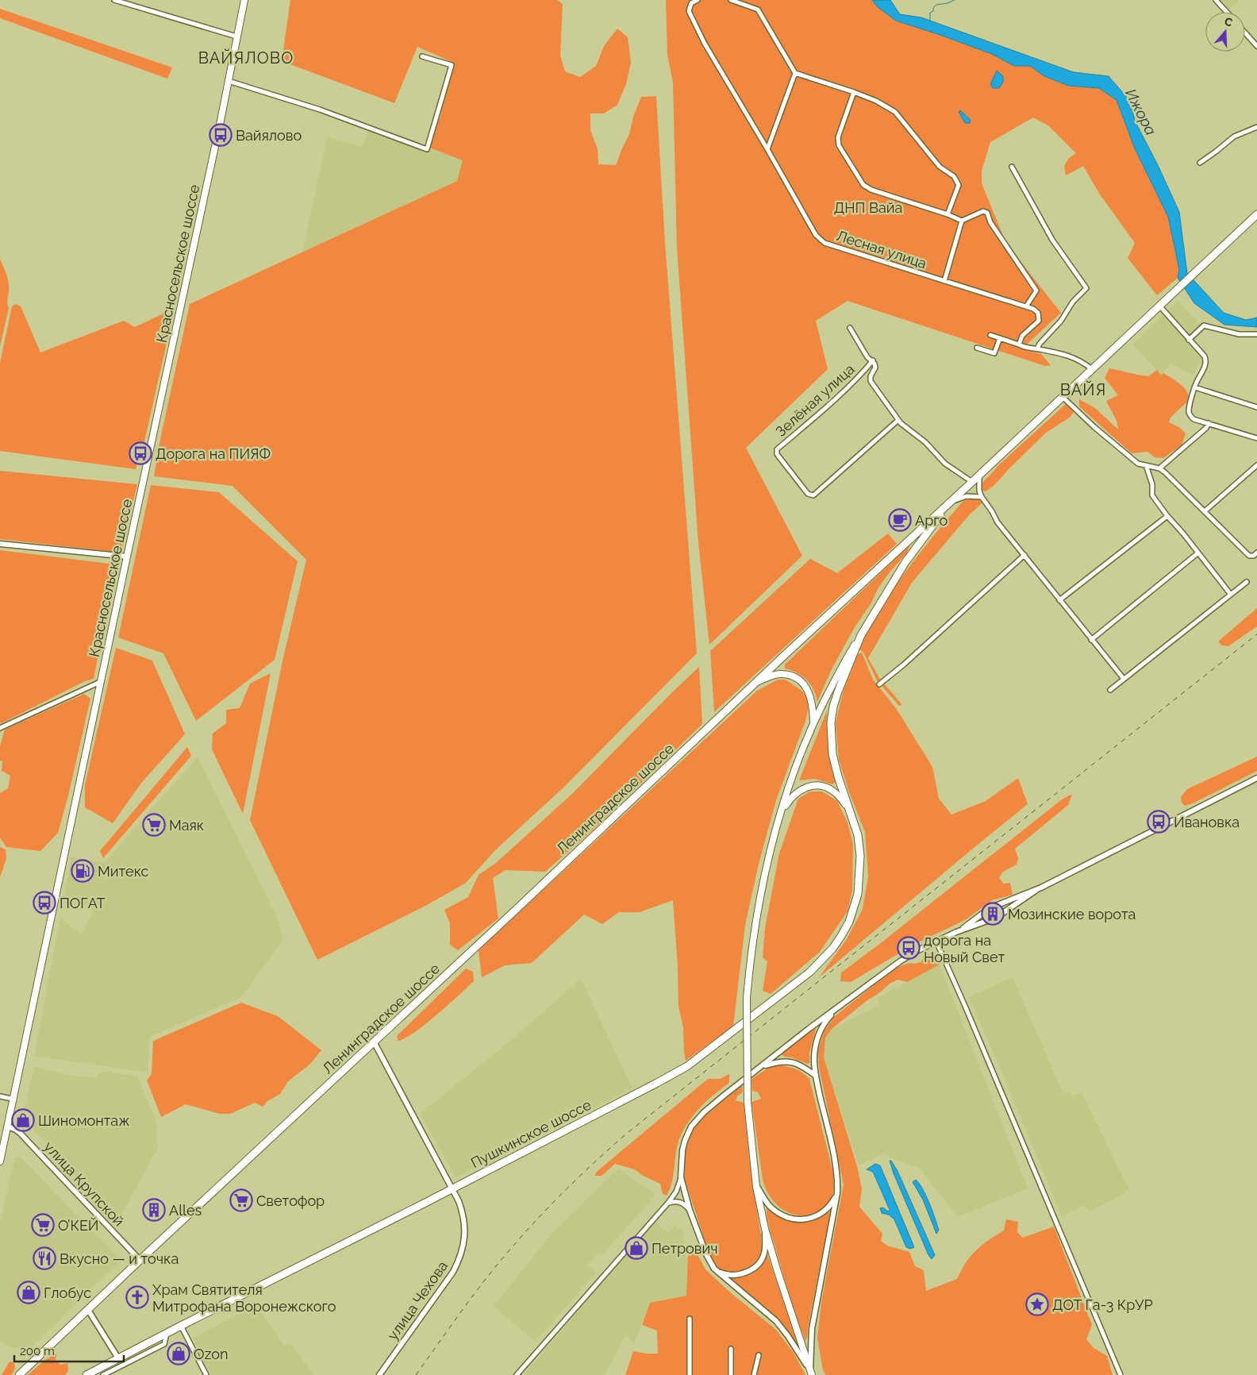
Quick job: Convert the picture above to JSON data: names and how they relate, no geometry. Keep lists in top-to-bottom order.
{
  "streets": {
    "main road": ["Красносельское шоссе", "Ленинградское шоссе", "Пушкинское шоссе"],
    "street": [
      "Лесная улица",
      "Зелёная улица",
      "улица Крупской",
      "улица Чехова"
    ]
  },
  "crossings": [
    ["Красносельское шоссе", "улица Крупской"],
    ["Ленинградское шоссе", "Пушкинское шоссе"],
    ["Ленинградское шоссе", "улица Крупской"],
    ["Ленинградское шоссе", "улица Чехова"],
    ["Пушкинское шоссе", "улица Чехова"]
  ],
  "districts": ["ВАЙЯЛОВО", "ВАЙЯ"],
  "water": ["Ижора"],
  "parks": ["ДНП Вайа"],
  "places": {
    "bus stop": [
      "Вайялово",
      "Дорога на ПИЯФ",
      "Ивановка",
      "ПОГАТ",
      "дорога на Новый Свет"
    ],
    "cafe": ["Арго"],
    "supermarket": ["Маяк", "Светофор", "О’КЕЙ"],
    "fuel station": ["Митекс"],
    "building": ["Мозинские ворота", "Alles"],
    "shop": [
      "Шиномонтаж",
      "Петрович",
      "Глобус",
      "Ozon"
    ],
    "restaurant": ["Вкусно — и точка"],
    "church": ["Храм Святителя Митрофана Воронежского"],
    "place": ["ДОТ Га-3 КрУР"]
  },
  "scale_bar": "200 m",
  "north": "top"
}
